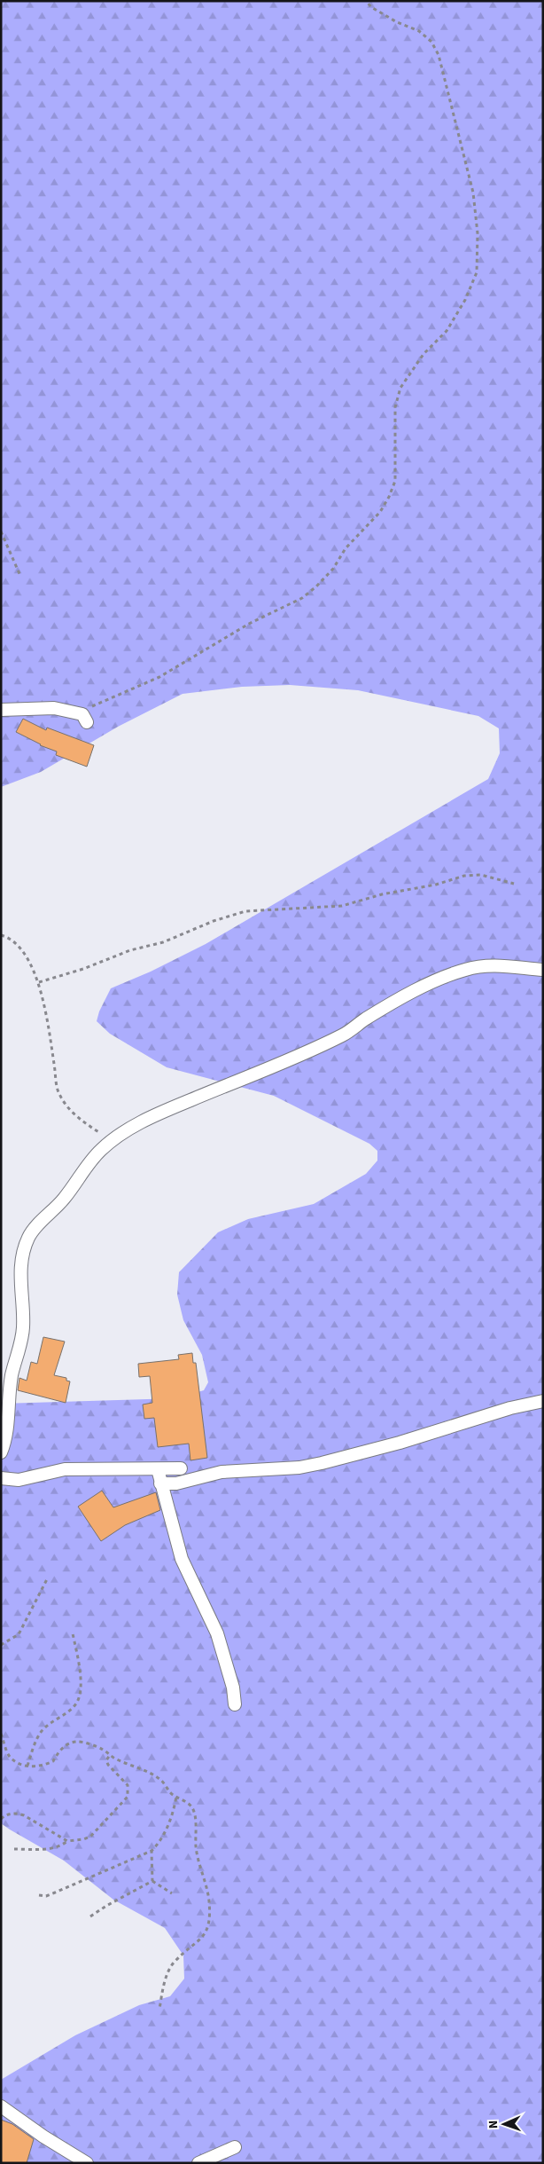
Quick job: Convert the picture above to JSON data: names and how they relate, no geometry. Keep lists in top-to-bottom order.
{
  "north": "left"
}
